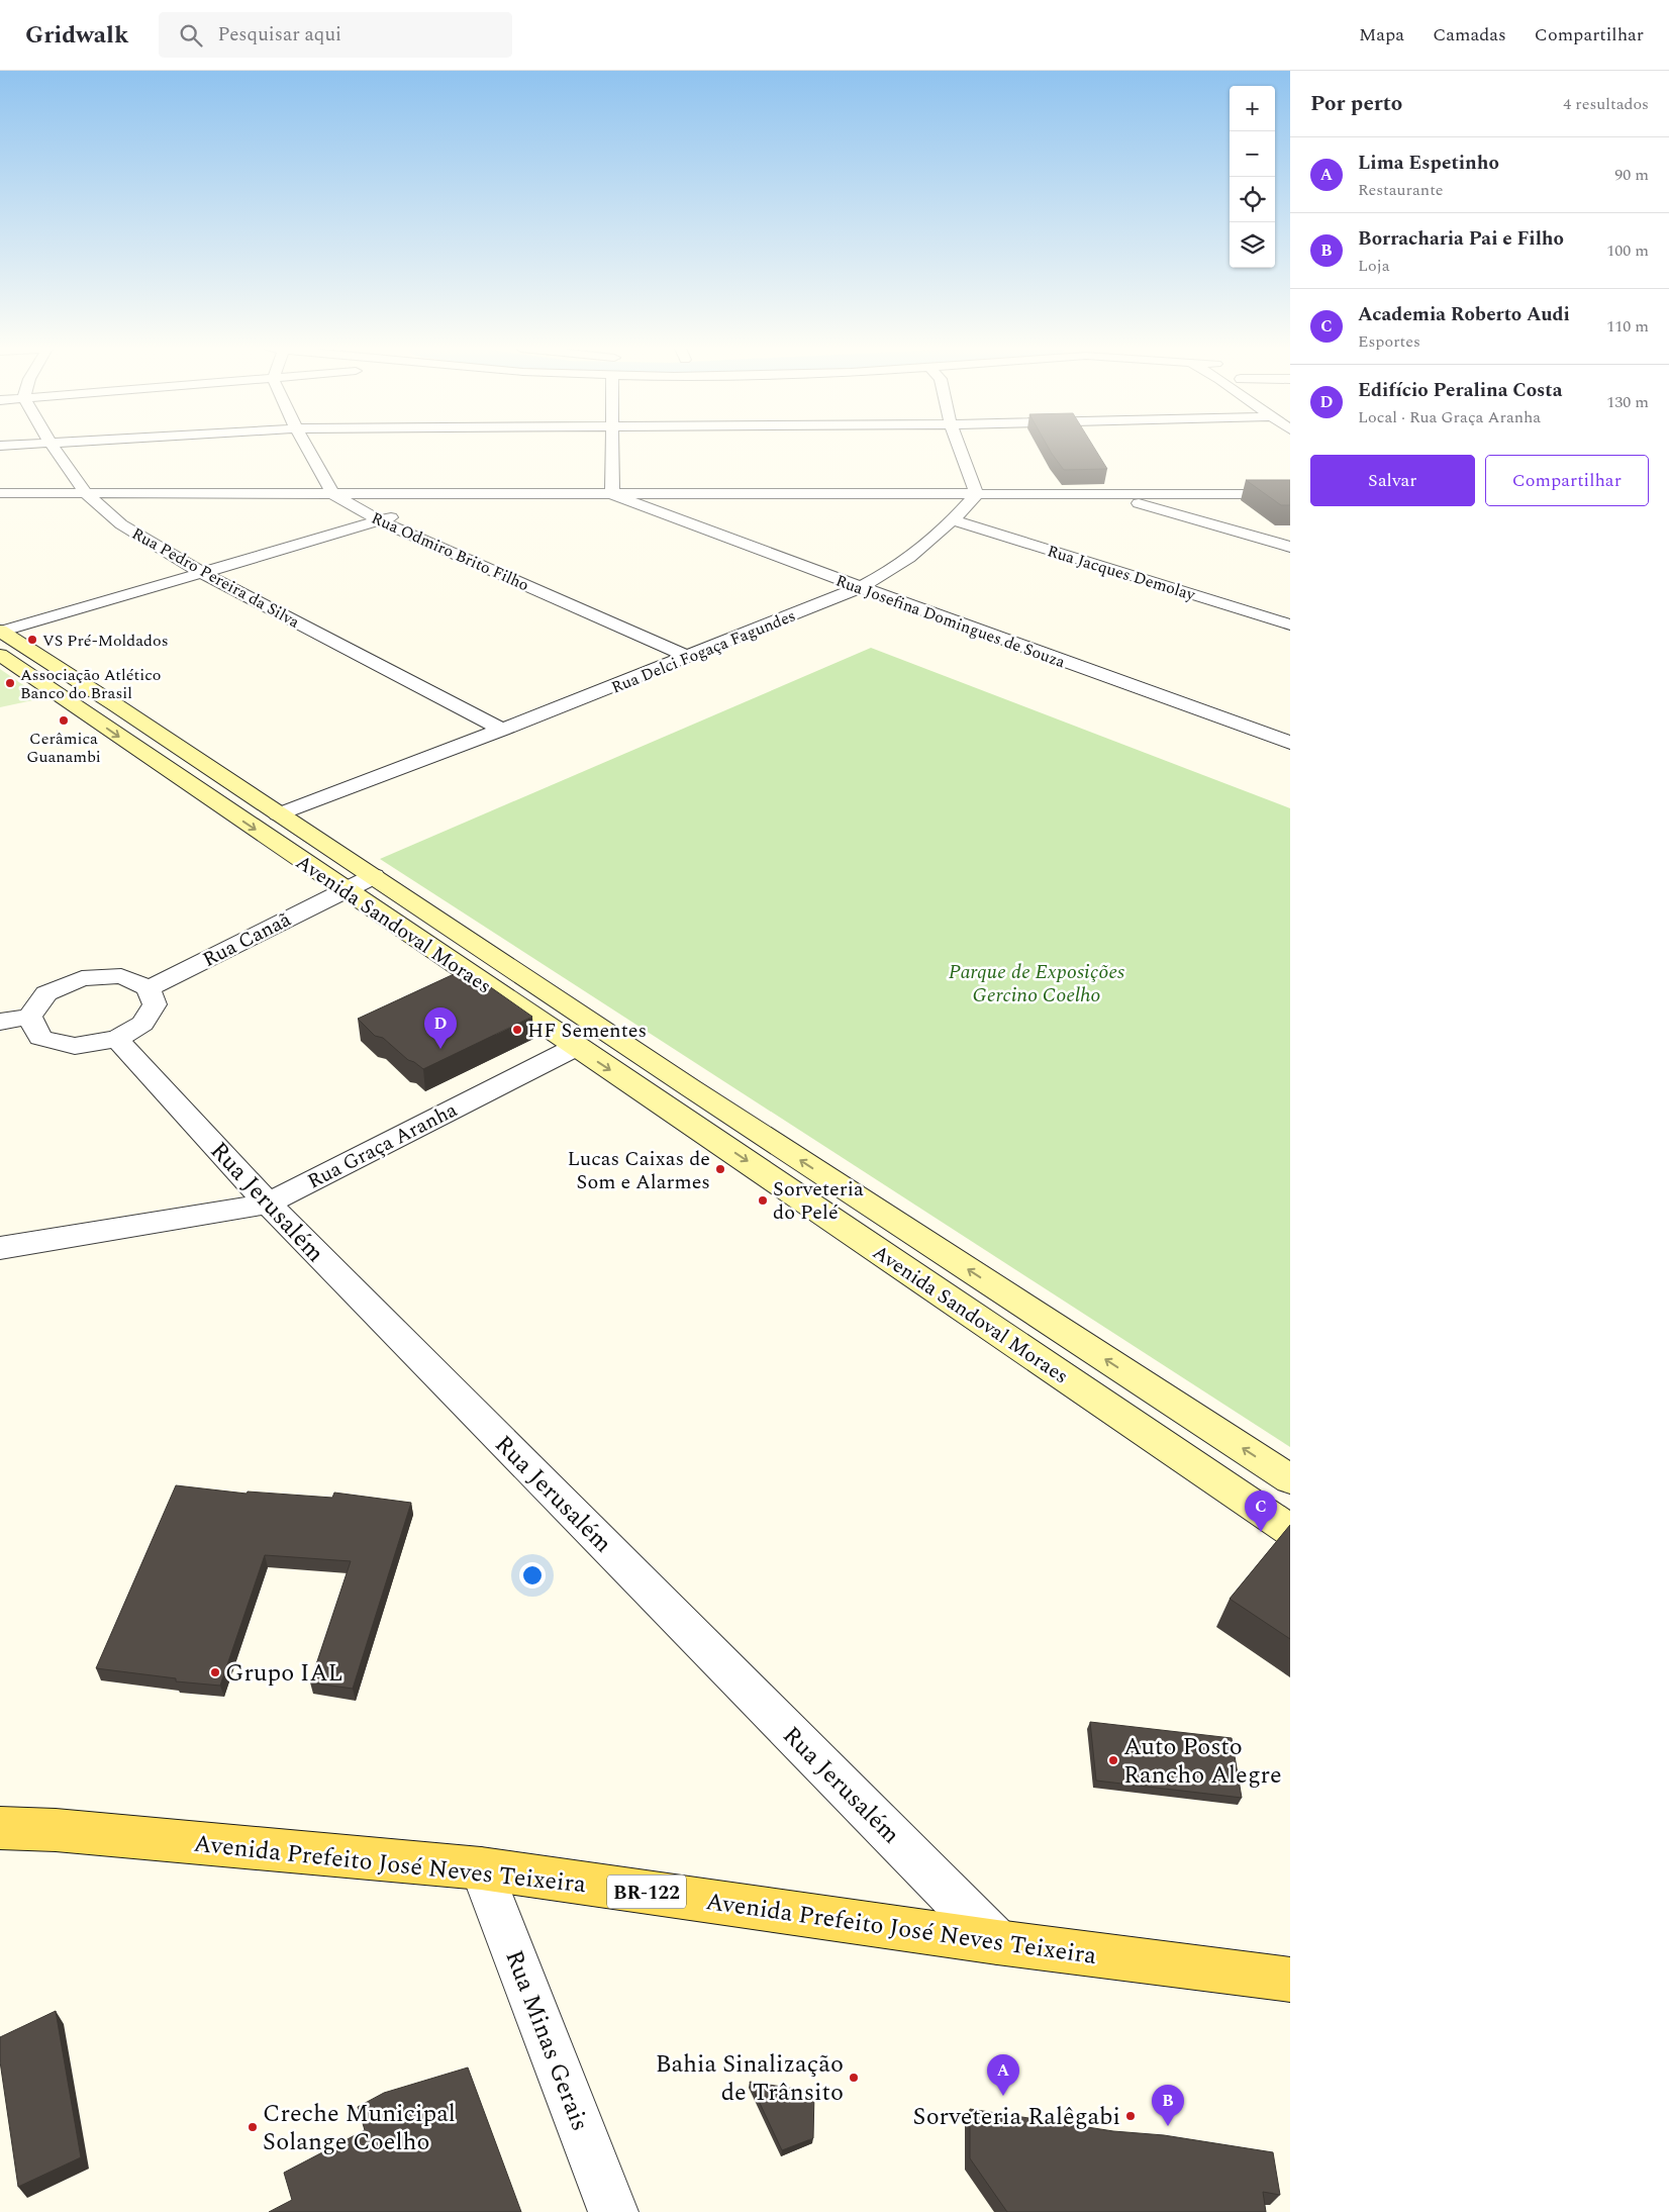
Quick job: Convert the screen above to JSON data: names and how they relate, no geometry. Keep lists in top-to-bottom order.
{
  "streets": {
    "main road": ["Avenida Sandoval Moraes", "Avenida Prefeito José Neves Teixeira", "BR-122"],
    "street": [
      "Rua Odmiro Brito Filho",
      "Rua Jacques Demolay",
      "Rua Pedro Pereira da Silva",
      "Rua Josefina Domingues de Souza",
      "Rua Delci Fogaça Fagundes",
      "Rua Canaã",
      "Rua Graça Aranha",
      "Rua Jerusalém",
      "Rua Minas Gerais"
    ]
  },
  "crossings": [
    ["Rua Odmiro Brito Filho", "Rua Delci Fogaça Fagundes"],
    ["Rua Jacques Demolay", "Rua Delci Fogaça Fagundes"],
    ["Rua Pedro Pereira da Silva", "Rua Delci Fogaça Fagundes"],
    ["Rua Josefina Domingues de Souza", "Rua Delci Fogaça Fagundes"],
    ["Rua Delci Fogaça Fagundes", "Avenida Sandoval Moraes"],
    ["Avenida Sandoval Moraes", "Rua Canaã"],
    ["Avenida Sandoval Moraes", "Rua Graça Aranha"],
    ["Rua Graça Aranha", "Rua Jerusalém"],
    ["Rua Jerusalém", "Avenida Prefeito José Neves Teixeira"],
    ["Avenida Prefeito José Neves Teixeira", "Rua Minas Gerais"]
  ],
  "parks": ["Parque de Exposições Gercino Coelho"],
  "places": [
    "VS Pré-Moldados",
    "Associação Atlético Banco do Brasil",
    "Cerâmica Guanambi",
    "HF Sementes",
    "Lucas Caixas de Som e Alarmes",
    "Sorveteria do Pelé",
    "Grupo IAL",
    "Auto Posto Rancho Alegre",
    "Bahia Sinalização de Trânsito",
    "Sorveteria Ralêgabi",
    "Creche Municipal Solange Coelho"
  ],
  "page": {
    "header": "Gridwalk",
    "search": "Pesquisar aqui",
    "nav": ["Mapa", "Camadas", "Compartilhar"],
    "heading": ["Por perto", "4 resultados"],
    "map_buttons": ["+", "−"],
    "list": [
      {
        "mark": "A",
        "name": "Lima Espetinho",
        "note": "Restaurante",
        "value": "90 m"
      },
      {
        "mark": "B",
        "name": "Borracharia Pai e Filho",
        "note": "Loja",
        "value": "100 m"
      },
      {
        "mark": "C",
        "name": "Academia Roberto Audi",
        "note": "Esportes",
        "value": "110 m"
      },
      {
        "mark": "D",
        "name": "Edifício Peralina Costa",
        "note": "Local · Rua Graça Aranha",
        "value": "130 m"
      }
    ],
    "buttons": ["Salvar", "Compartilhar"],
    "pins": [
      "D",
      "C",
      "A",
      "B"
    ]
  }
}
